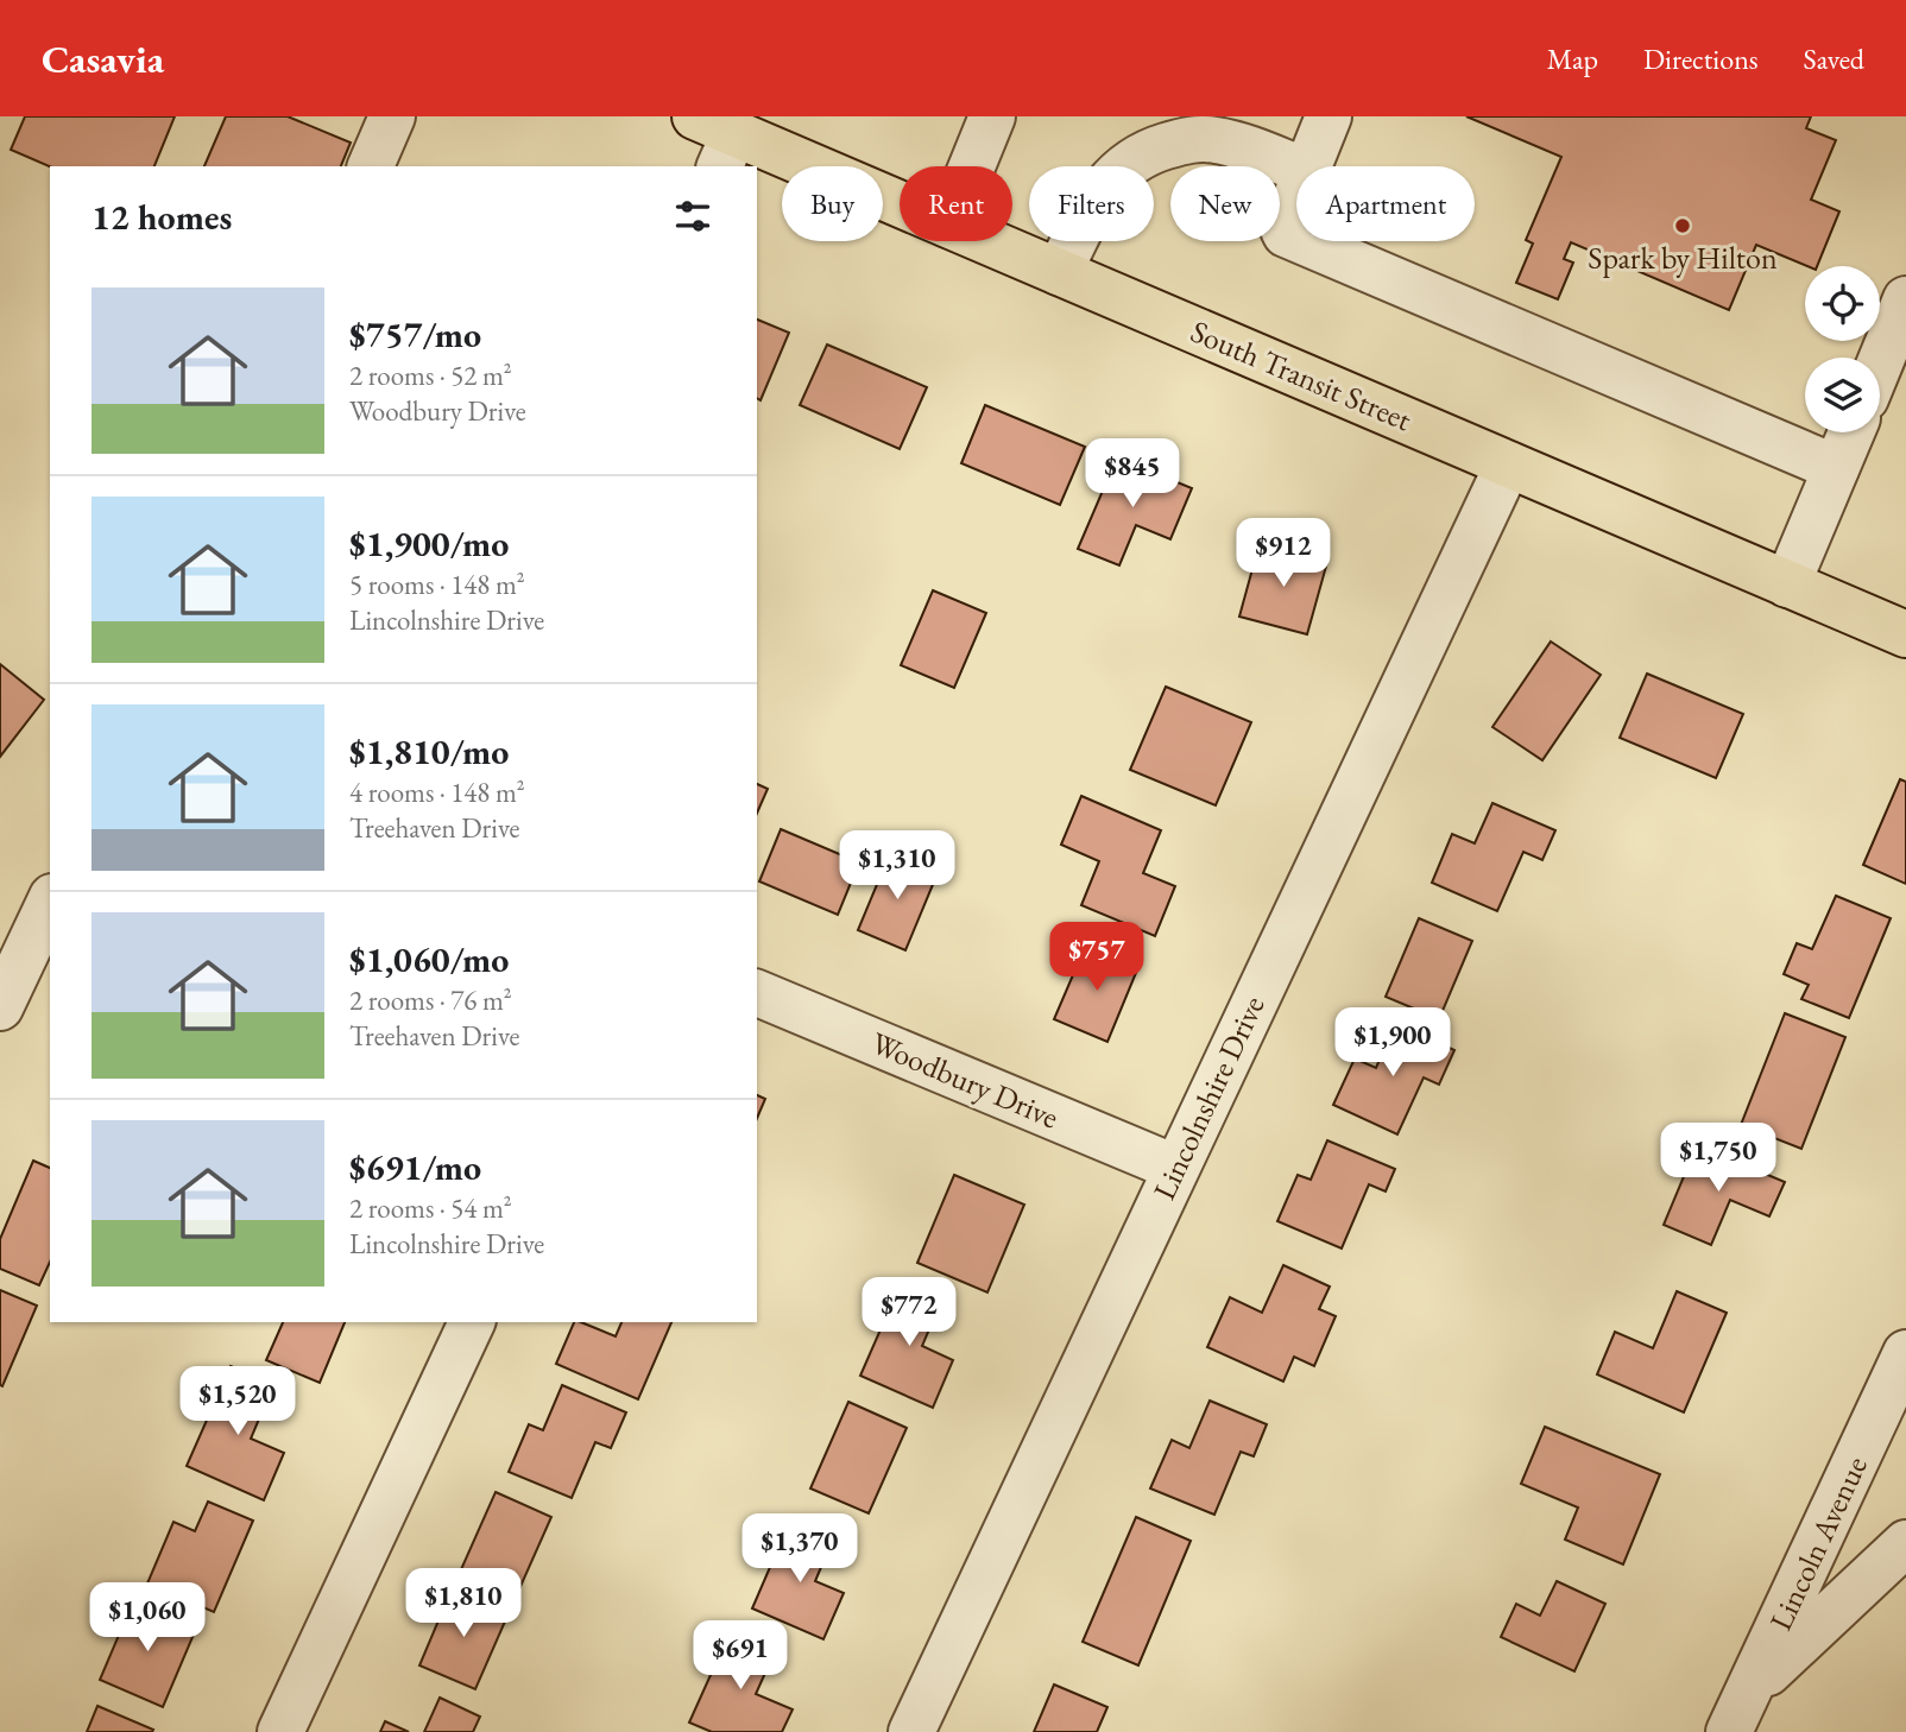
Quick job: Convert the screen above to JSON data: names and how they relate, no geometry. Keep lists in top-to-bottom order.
{
  "streets": {
    "highway": ["South Transit Street"],
    "street": ["Woodbury Drive", "Lincolnshire Drive", "Lincoln Avenue"]
  },
  "crossings": [
    ["South Transit Street", "Lincolnshire Drive"],
    ["Woodbury Drive", "Lincolnshire Drive"]
  ],
  "places": ["Spark by Hilton"],
  "page": {
    "header": "Casavia",
    "nav": ["Map", "Directions", "Saved"],
    "chip": [
      "Buy",
      "Rent",
      "Filters",
      "New",
      "Apartment"
    ],
    "heading": "12 homes",
    "list": [
      {
        "name": "$757/mo",
        "note": "2 rooms · 52 m² · Woodbury Drive"
      },
      {
        "name": "$1,900/mo",
        "note": "5 rooms · 148 m² · Lincolnshire Drive"
      },
      {
        "name": "$1,810/mo",
        "note": "4 rooms · 148 m² · Treehaven Drive"
      },
      {
        "name": "$1,060/mo",
        "note": "2 rooms · 76 m² · Treehaven Drive"
      },
      {
        "name": "$691/mo",
        "note": "2 rooms · 54 m² · Lincolnshire Drive"
      }
    ],
    "price": [
      "$845",
      "$912",
      "$1,310",
      "$757",
      "$1,900",
      "$1,750",
      "$772",
      "$1,520",
      "$1,370",
      "$1,810",
      "$1,060",
      "$691"
    ]
  }
}
